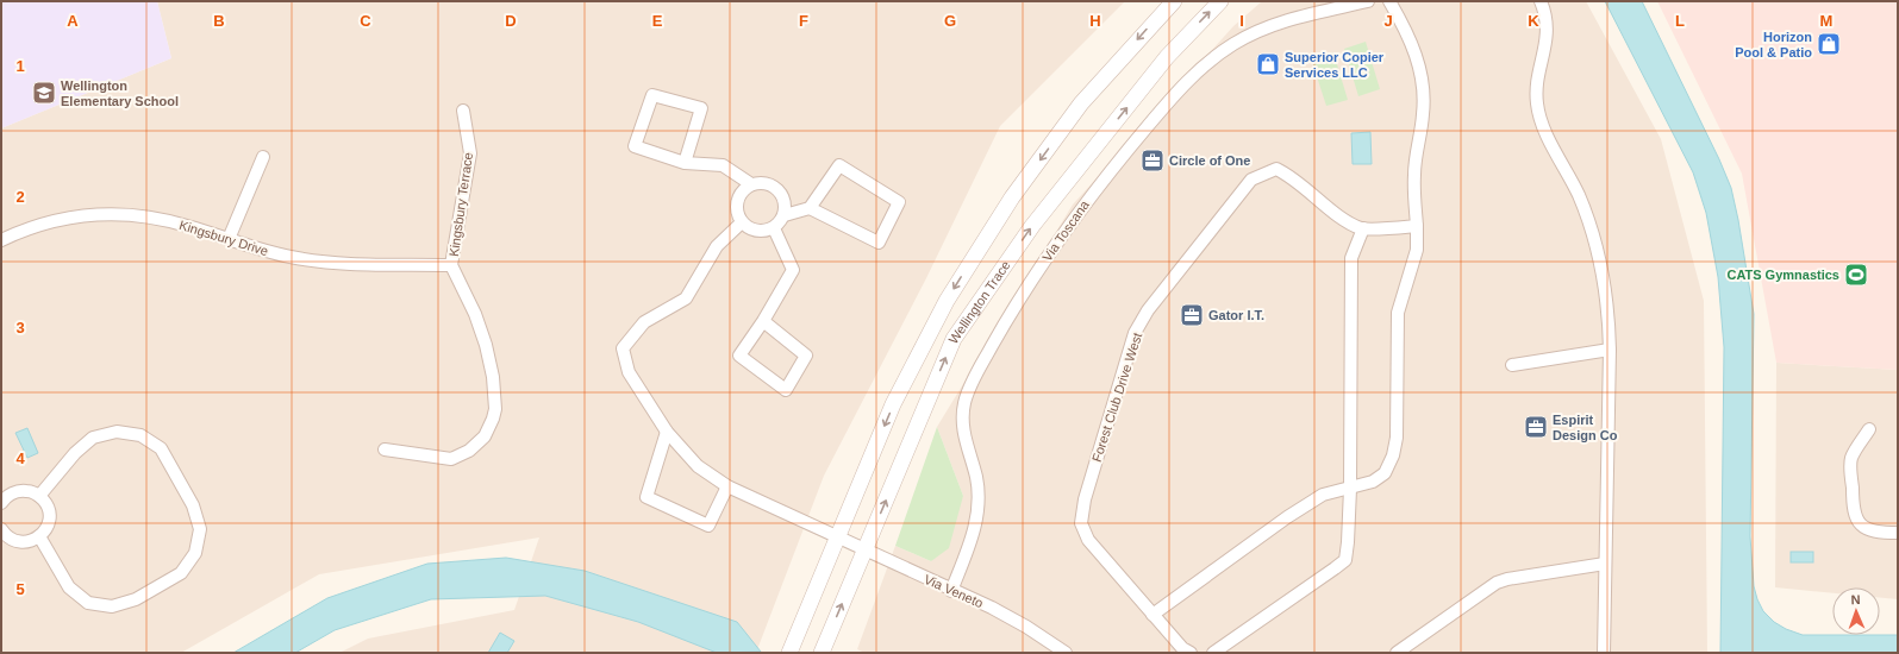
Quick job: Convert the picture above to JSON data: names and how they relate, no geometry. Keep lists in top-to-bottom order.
{
  "streets": {
    "street": [
      "Kingsbury Terrace",
      "Via Toscana",
      "Kingsbury Drive",
      "Wellington Trace",
      "Forest Club Drive West",
      "Via Veneto"
    ]
  },
  "crossings": [
    ["Kingsbury Terrace", "Kingsbury Drive"],
    ["Via Toscana", "Via Veneto"],
    ["Wellington Trace", "Via Veneto"]
  ],
  "places": {
    "shop": ["Horizon Pool & Patio", "Superior Copier Services LLC"],
    "school or university": ["Wellington Elementary School"],
    "office": ["Circle of One", "Gator I.T.", "Espirit Design Co"],
    "sports": ["CATS Gymnastics"]
  },
  "north": "top",
  "grid": {
    "columns": [
      "A",
      "B",
      "C",
      "D",
      "E",
      "F",
      "G",
      "H",
      "I",
      "J",
      "K",
      "L",
      "M"
    ],
    "rows": [
      "1",
      "2",
      "3",
      "4",
      "5"
    ]
  }
}
